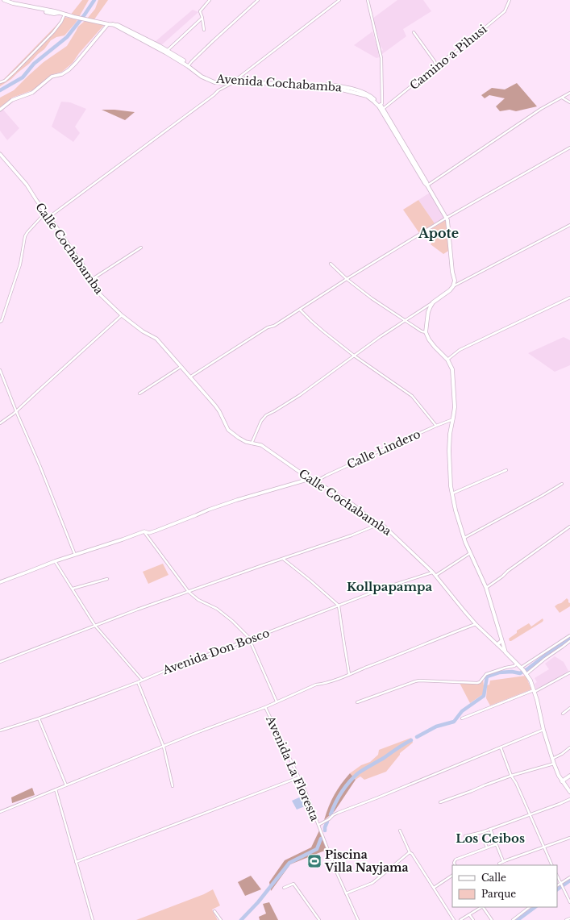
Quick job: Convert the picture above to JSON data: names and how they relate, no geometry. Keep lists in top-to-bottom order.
{
  "streets": {
    "main road": ["Avenida Cochabamba", "Calle Cochabamba"],
    "street": [
      "Camino a Pihusi",
      "Calle Lindero",
      "Avenida Don Bosco",
      "Avenida La Floresta"
    ]
  },
  "crossings": [
    ["Camino a Pihusi", "Avenida Cochabamba"],
    ["Calle Cochabamba", "Calle Lindero"],
    ["Calle Cochabamba", "Avenida Don Bosco"]
  ],
  "districts": ["Apote", "Kollpapampa", "Los Ceibos"],
  "places": {
    "sports": ["Piscina Villa Nayjama"]
  },
  "legend": ["Calle", "Parque"]
}
